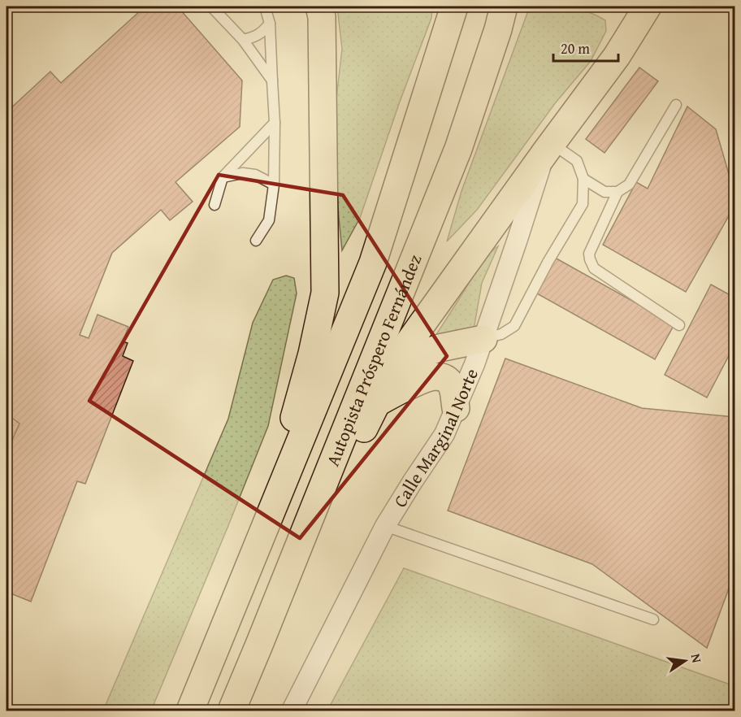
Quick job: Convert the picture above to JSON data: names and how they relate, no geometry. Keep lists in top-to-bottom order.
{
  "streets": {
    "highway": ["Autopista Próspero Fernández"],
    "street": ["Calle Marginal Norte"]
  },
  "scale_bar": "20 m",
  "north": "right"
}
